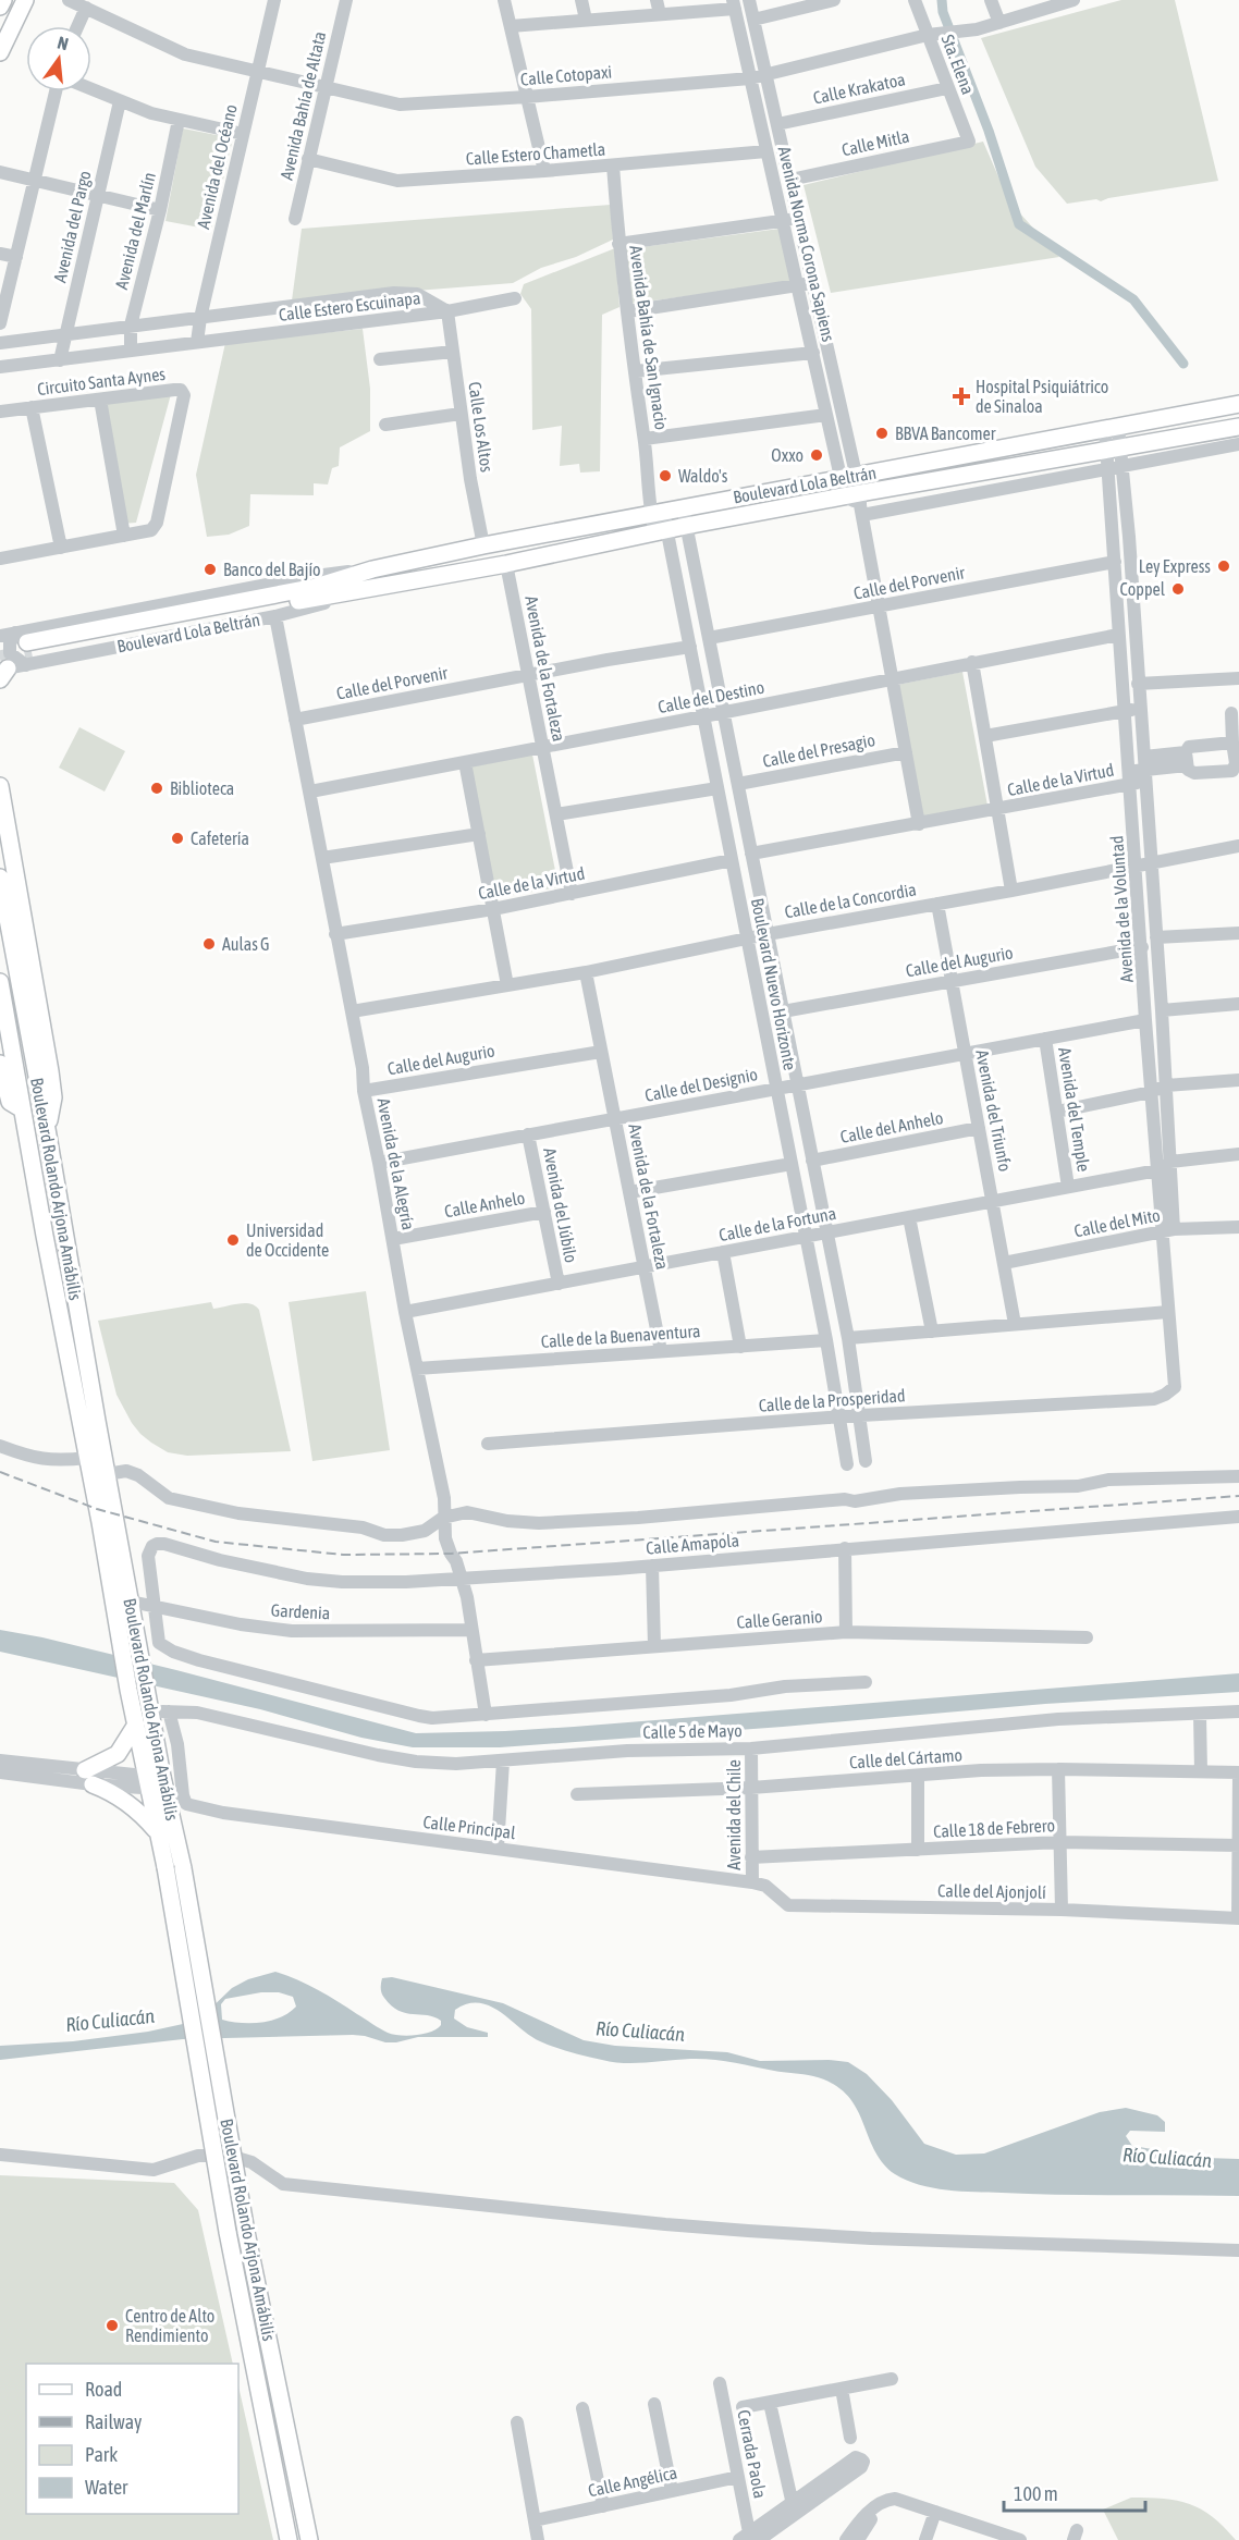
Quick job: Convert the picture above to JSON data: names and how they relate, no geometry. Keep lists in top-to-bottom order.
{
  "streets": {
    "main road": ["Boulevard Lola Beltrán", "Boulevard Rolando Arjona Amábilis"],
    "street": [
      "Sta. Elena",
      "Calle Cotopaxi",
      "Calle Krakatoa",
      "Avenida Bahía de Altata",
      "Calle Mitla",
      "Calle Estero Chametla",
      "Avenida del Océano",
      "Avenida del Pargo",
      "Avenida del Marlín",
      "Avenida Norma Corona Sapiens",
      "Calle Estero Escuinapa",
      "Avenida Bahía de San Ignacio",
      "Circuito Santa Aynes",
      "Calle Los Altos",
      "Calle del Porvenir",
      "Avenida de la Fortaleza",
      "Calle del Destino",
      "Calle del Presagio",
      "Calle de la Virtud",
      "Calle de la Concordia",
      "Avenida de la Voluntad",
      "Calle del Augurio",
      "Boulevard Nuevo Horizonte",
      "Calle del Designio",
      "Avenida del Temple",
      "Avenida del Triunfo",
      "Calle del Anhelo",
      "Avenida de la Alegría",
      "Calle Anhelo",
      "Avenida del Júbilo",
      "Calle del Mito",
      "Calle de la Fortuna",
      "Calle de la Buenaventura",
      "Calle de la Prosperidad",
      "Calle Amapola",
      "Gardenia",
      "Calle Geranio",
      "Calle 5 de Mayo",
      "Calle del Cártamo",
      "Avenida del Chile",
      "Calle Principal",
      "Calle 18 de Febrero",
      "Calle del Ajonjolí",
      "Cerrada Paola",
      "Calle Angélica"
    ]
  },
  "crossings": [
    ["Sta. Elena", "Calle Cotopaxi"],
    ["Sta. Elena", "Calle Krakatoa"],
    ["Sta. Elena", "Calle Mitla"],
    ["Calle Cotopaxi", "Avenida Bahía de Altata"],
    ["Calle Cotopaxi", "Avenida del Océano"],
    ["Calle Cotopaxi", "Avenida Norma Corona Sapiens"],
    ["Calle Krakatoa", "Avenida Norma Corona Sapiens"],
    ["Avenida Bahía de Altata", "Calle Estero Chametla"],
    ["Calle Mitla", "Avenida Norma Corona Sapiens"],
    ["Calle Estero Chametla", "Avenida Norma Corona Sapiens"],
    ["Calle Estero Chametla", "Avenida Bahía de San Ignacio"],
    ["Avenida del Océano", "Calle Estero Escuinapa"],
    ["Avenida del Pargo", "Calle Estero Escuinapa"],
    ["Avenida del Marlín", "Calle Estero Escuinapa"],
    ["Avenida Norma Corona Sapiens", "Boulevard Lola Beltrán"],
    ["Calle Estero Escuinapa", "Calle Los Altos"],
    ["Avenida Bahía de San Ignacio", "Boulevard Lola Beltrán"],
    ["Avenida Bahía de San Ignacio", "Boulevard Nuevo Horizonte"],
    ["Calle Los Altos", "Boulevard Lola Beltrán"],
    ["Boulevard Lola Beltrán", "Avenida de la Fortaleza"],
    ["Boulevard Lola Beltrán", "Avenida de la Voluntad"],
    ["Boulevard Lola Beltrán", "Boulevard Nuevo Horizonte"],
    ["Boulevard Lola Beltrán", "Avenida de la Alegría"],
    ["Calle del Porvenir", "Avenida de la Fortaleza"],
    ["Calle del Porvenir", "Avenida de la Voluntad"],
    ["Calle del Porvenir", "Boulevard Nuevo Horizonte"],
    ["Calle del Porvenir", "Avenida de la Alegría"],
    ["Avenida de la Fortaleza", "Calle del Destino"],
    ["Avenida de la Fortaleza", "Calle de la Virtud"],
    ["Avenida de la Fortaleza", "Calle de la Concordia"],
    ["Avenida de la Fortaleza", "Calle del Augurio"],
    ["Avenida de la Fortaleza", "Calle del Designio"],
    ["Avenida de la Fortaleza", "Calle de la Fortuna"],
    ["Avenida de la Fortaleza", "Calle de la Buenaventura"],
    ["Calle del Destino", "Avenida de la Voluntad"],
    ["Calle del Destino", "Boulevard Nuevo Horizonte"],
    ["Calle del Destino", "Avenida de la Alegría"],
    ["Calle del Presagio", "Boulevard Nuevo Horizonte"],
    ["Calle de la Virtud", "Avenida de la Voluntad"],
    ["Calle de la Virtud", "Boulevard Nuevo Horizonte"],
    ["Calle de la Virtud", "Avenida de la Alegría"],
    ["Calle de la Concordia", "Avenida de la Voluntad"],
    ["Calle de la Concordia", "Boulevard Nuevo Horizonte"],
    ["Calle de la Concordia", "Avenida del Triunfo"],
    ["Calle de la Concordia", "Avenida de la Alegría"],
    ["Avenida de la Voluntad", "Calle del Augurio"],
    ["Avenida de la Voluntad", "Calle del Designio"],
    ["Avenida de la Voluntad", "Calle del Mito"],
    ["Avenida de la Voluntad", "Calle de la Fortuna"],
    ["Avenida de la Voluntad", "Calle de la Prosperidad"],
    ["Calle del Augurio", "Boulevard Nuevo Horizonte"],
    ["Calle del Augurio", "Avenida del Triunfo"],
    ["Calle del Augurio", "Avenida de la Alegría"],
    ["Boulevard Nuevo Horizonte", "Calle del Designio"],
    ["Boulevard Nuevo Horizonte", "Calle del Anhelo"],
    ["Boulevard Nuevo Horizonte", "Calle de la Fortuna"],
    ["Boulevard Nuevo Horizonte", "Calle de la Buenaventura"],
    ["Boulevard Nuevo Horizonte", "Calle de la Prosperidad"],
    ["Calle del Designio", "Avenida del Temple"],
    ["Calle del Designio", "Avenida del Triunfo"],
    ["Calle del Designio", "Avenida de la Alegría"],
    ["Calle del Designio", "Avenida del Júbilo"],
    ["Avenida del Temple", "Calle de la Fortuna"],
    ["Avenida del Triunfo", "Calle del Anhelo"],
    ["Avenida del Triunfo", "Calle del Mito"],
    ["Avenida del Triunfo", "Calle de la Fortuna"],
    ["Avenida de la Alegría", "Calle Anhelo"],
    ["Avenida de la Alegría", "Calle de la Fortuna"],
    ["Avenida de la Alegría", "Calle de la Buenaventura"],
    ["Avenida de la Alegría", "Calle Amapola"],
    ["Avenida de la Alegría", "Gardenia"],
    ["Avenida de la Alegría", "Calle Geranio"],
    ["Boulevard Rolando Arjona Amábilis", "Gardenia"],
    ["Boulevard Rolando Arjona Amábilis", "Calle 5 de Mayo"],
    ["Boulevard Rolando Arjona Amábilis", "Calle Principal"],
    ["Calle Anhelo", "Avenida del Júbilo"],
    ["Avenida del Júbilo", "Calle de la Fortuna"],
    ["Calle Amapola", "Gardenia"],
    ["Calle 5 de Mayo", "Avenida del Chile"],
    ["Calle 5 de Mayo", "Calle Principal"],
    ["Calle del Cártamo", "Avenida del Chile"],
    ["Avenida del Chile", "Calle Principal"],
    ["Avenida del Chile", "Calle 18 de Febrero"],
    ["Avenida del Chile", "Calle del Ajonjolí"],
    ["Calle Principal", "Calle del Ajonjolí"],
    ["Cerrada Paola", "Calle Angélica"]
  ],
  "water": ["Río Culiacán"],
  "places": {
    "health": ["Hospital Psiquiátrico de Sinaloa"],
    "other": [
      "BBVA Bancomer",
      "Oxxo",
      "Waldo's",
      "Ley Express",
      "Banco del Bajío",
      "Coppel",
      "Biblioteca",
      "Cafetería",
      "Aulas G",
      "Universidad de Occidente",
      "Centro de Alto Rendimiento"
    ]
  },
  "legend": [
    "Road",
    "Railway",
    "Park",
    "Water"
  ],
  "scale_bar": "100 m",
  "north": "top"
}
